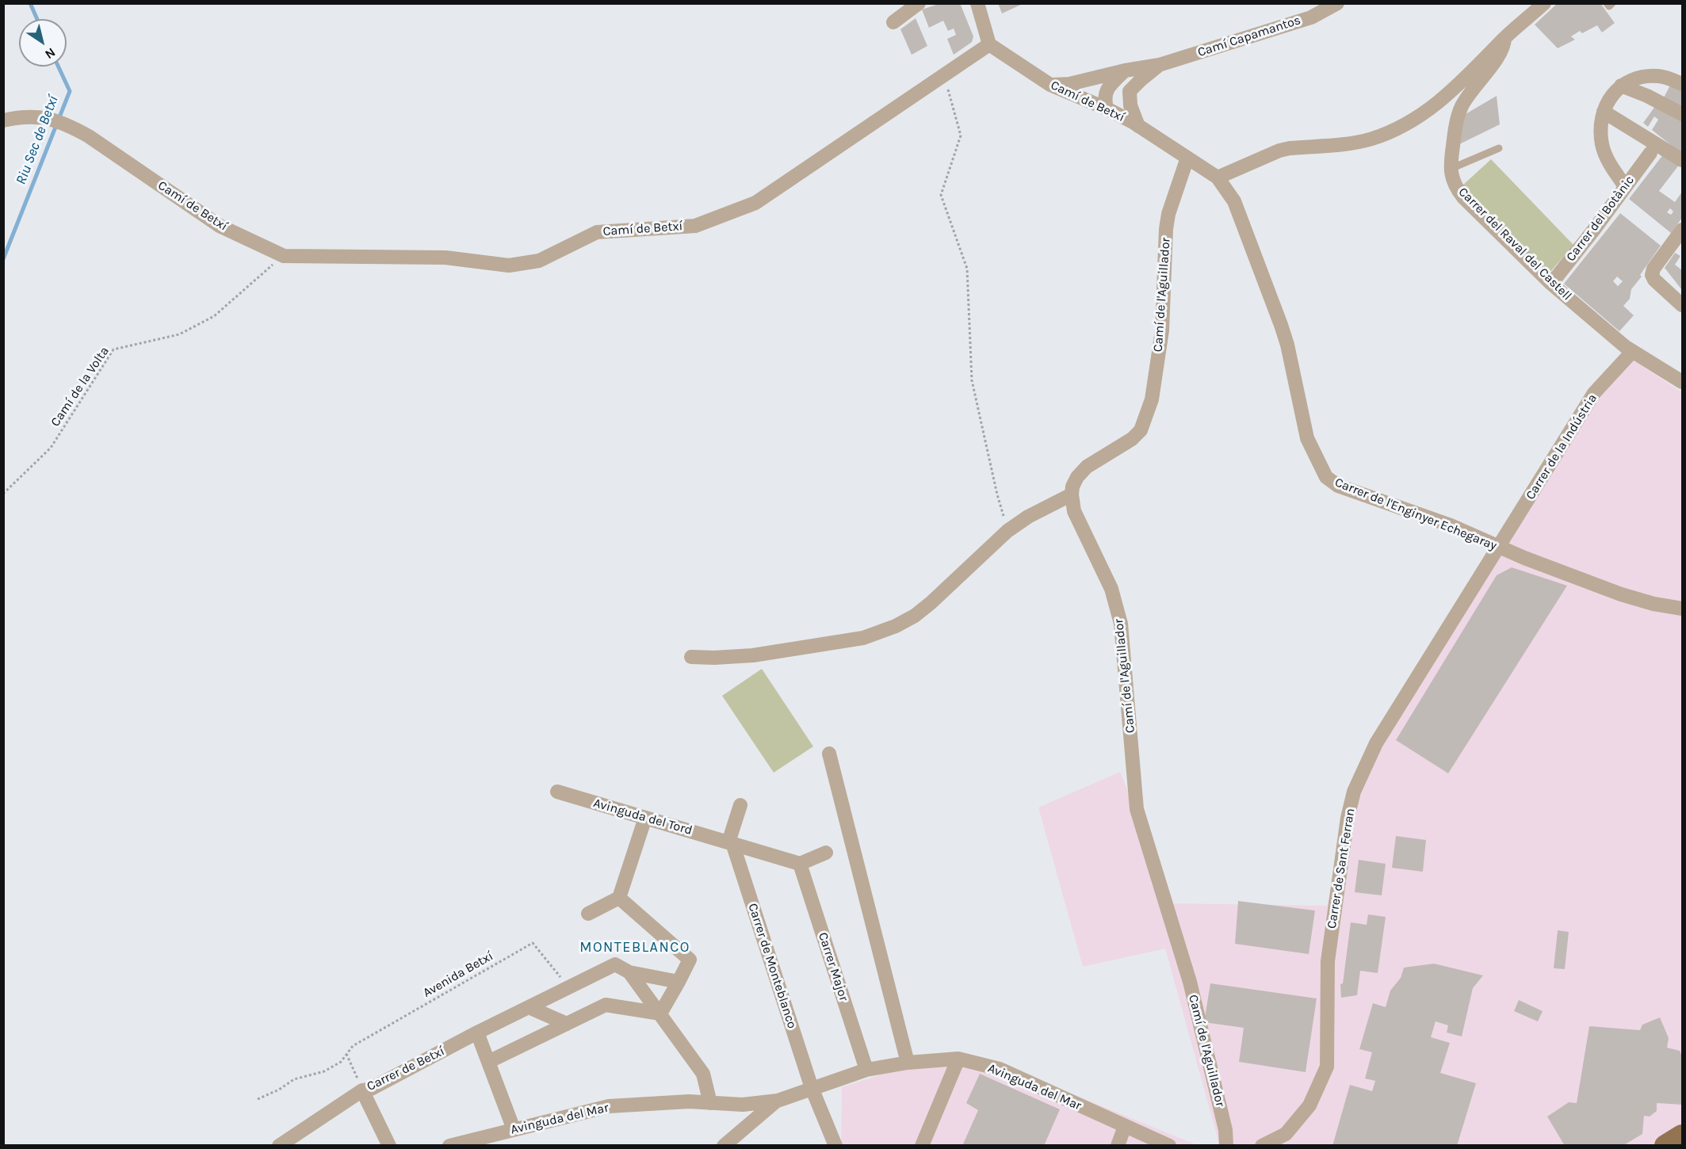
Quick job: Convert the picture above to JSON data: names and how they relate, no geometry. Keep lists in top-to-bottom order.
{
  "streets": {
    "street": [
      "Camí Capamantos",
      "Camí de Betxí",
      "Carrer del Botànic",
      "Carrer del Raval del Castell",
      "Camí de l'Aguillador",
      "Carrer de la Indústria",
      "Carrer de l'Enginyer Echegaray",
      "Avinguda del Tord",
      "Carrer de Sant Ferran",
      "Carrer de Monteblanco",
      "Carrer Major",
      "Carrer de Betxí",
      "Avinguda del Mar"
    ],
    "path": ["Camí de la Volta", "Avenida Betxí"]
  },
  "crossings": [
    ["Camí Capamantos", "Camí de Betxí"],
    ["Camí de Betxí", "Camí de l'Aguillador"],
    ["Camí de Betxí", "Camí de la Volta"],
    ["Camí de Betxí", "Carrer de l'Enginyer Echegaray"],
    ["Carrer del Botànic", "Carrer del Raval del Castell"],
    ["Carrer del Raval del Castell", "Carrer de la Indústria"],
    ["Camí de l'Aguillador", "Carrer de l'Enginyer Echegaray"],
    ["Carrer de la Indústria", "Carrer de l'Enginyer Echegaray"],
    ["Carrer de la Indústria", "Carrer de Sant Ferran"],
    ["Carrer de l'Enginyer Echegaray", "Carrer de Sant Ferran"],
    ["Avinguda del Tord", "Carrer de Monteblanco"],
    ["Carrer de Monteblanco", "Avinguda del Mar"],
    ["Carrer Major", "Avinguda del Mar"],
    ["Avenida Betxí", "Carrer de Betxí"]
  ],
  "districts": ["MONTEBLANCO"],
  "water": ["Riu Sec de Betxí"],
  "north": "bottom right"
}
